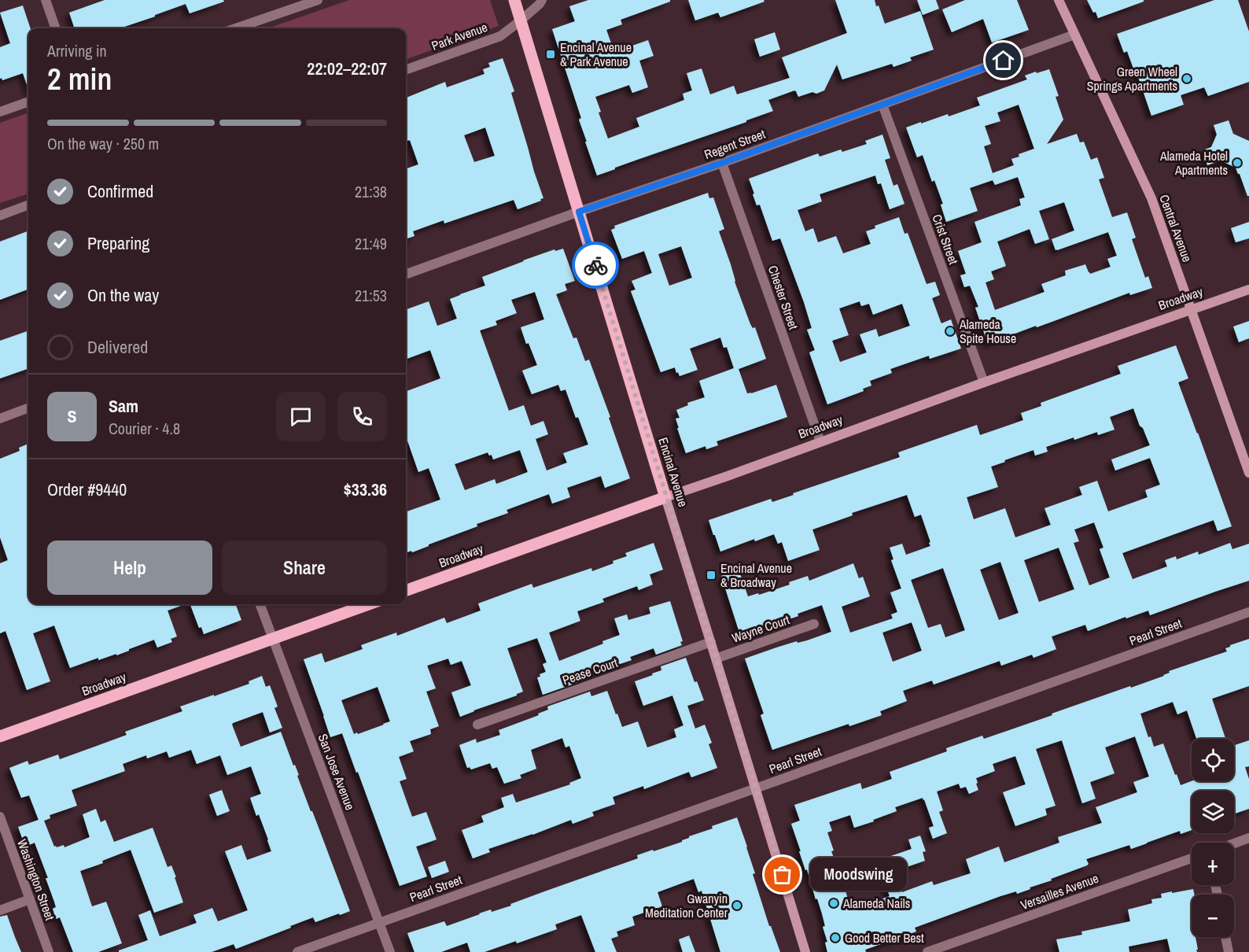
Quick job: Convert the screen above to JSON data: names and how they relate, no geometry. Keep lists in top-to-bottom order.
{
  "streets": {
    "main road": ["Broadway", "Encinal Avenue"],
    "street": [
      "Park Avenue",
      "Regent Street",
      "Central Avenue",
      "Crist Street",
      "Chester Street",
      "Wayne Court",
      "Pearl Street",
      "Pease Court",
      "San Jose Avenue",
      "Washington Street",
      "Versailles Avenue"
    ]
  },
  "crossings": [
    ["Park Avenue", "Encinal Avenue"],
    ["Regent Street", "Central Avenue"],
    ["Regent Street", "Crist Street"],
    ["Regent Street", "Chester Street"],
    ["Regent Street", "Encinal Avenue"],
    ["Central Avenue", "Broadway"],
    ["Crist Street", "Broadway"],
    ["Chester Street", "Broadway"],
    ["Broadway", "Encinal Avenue"],
    ["Broadway", "San Jose Avenue"],
    ["Encinal Avenue", "Wayne Court"],
    ["Encinal Avenue", "Pearl Street"],
    ["Encinal Avenue", "Pease Court"],
    ["Pearl Street", "San Jose Avenue"]
  ],
  "places": {
    "transit": ["Encinal Avenue & Park Avenue", "Encinal Avenue & Broadway"],
    "other": [
      "Green Wheel Springs Apartments",
      "Alameda Hotel Apartments",
      "Alameda Spite House",
      "Moodswing",
      "Alameda Nails",
      "Gwanyin Meditation Center",
      "Good Better Best"
    ]
  },
  "page": {
    "heading": ["2 min", "Arriving in", "22:02–22:07"],
    "panel": [
      "Sam",
      "Courier · 4.8",
      "Order #9440",
      "$33.36"
    ],
    "bar": "On the way · 250 m",
    "list": [
      ["Confirmed", "21:38"],
      ["Preparing", "21:49"],
      ["On the way", "21:53"],
      "Delivered"
    ],
    "round": "S",
    "buttons": ["Help", "Share"],
    "map_buttons": ["+", "−"],
    "bubble": "Moodswing"
  }
}
